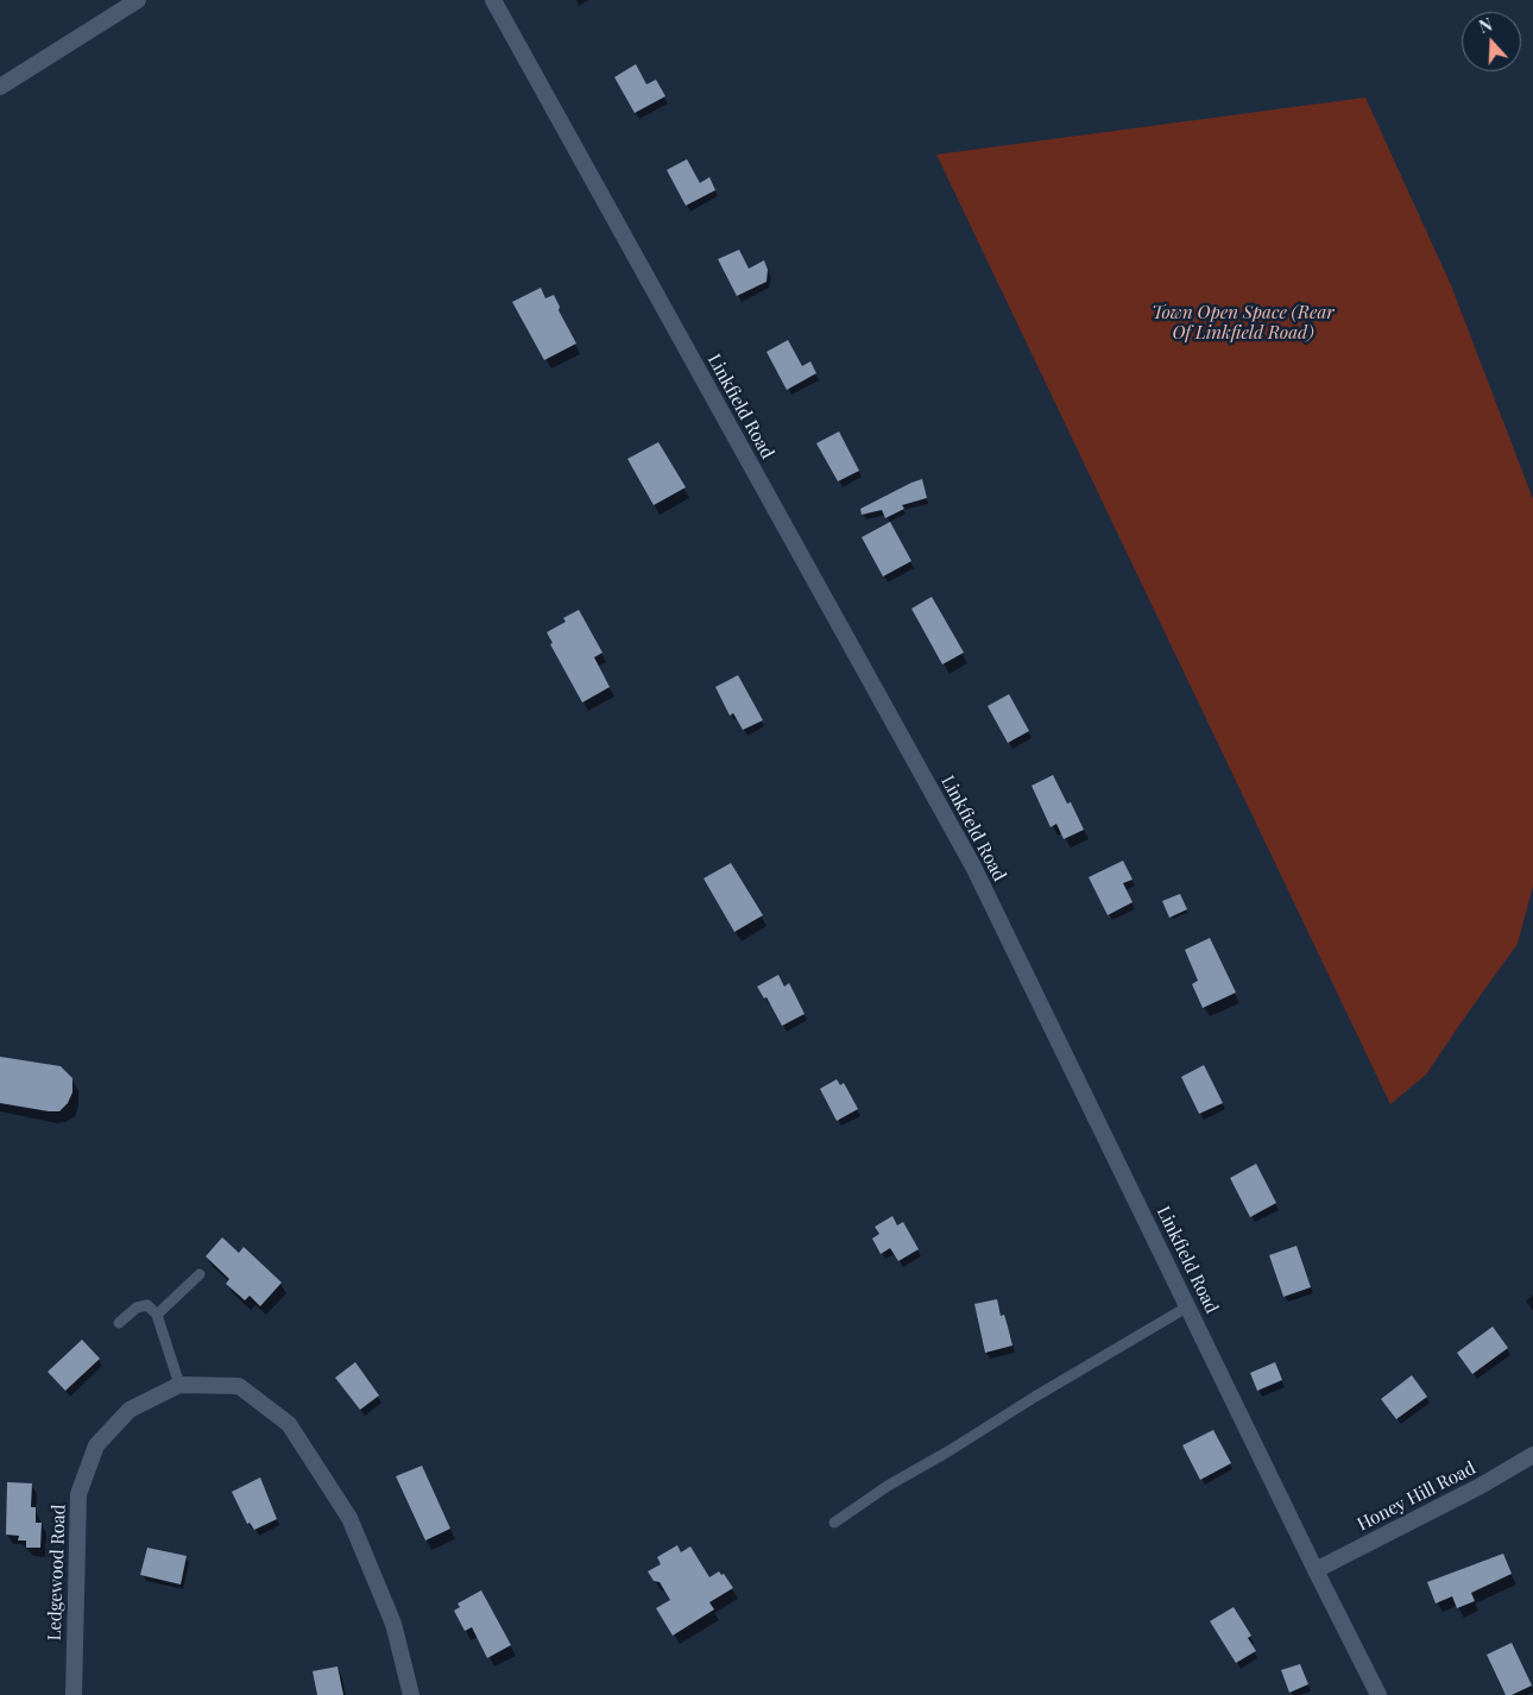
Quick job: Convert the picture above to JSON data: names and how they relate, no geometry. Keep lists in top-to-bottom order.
{
  "streets": {
    "street": ["Linkfield Road", "Honey Hill Road", "Ledgewood Road"]
  },
  "crossings": [
    ["Linkfield Road", "Honey Hill Road"]
  ],
  "parks": ["Town Open Space (Rear Of Linkfield Road)"],
  "north": "top"
}
